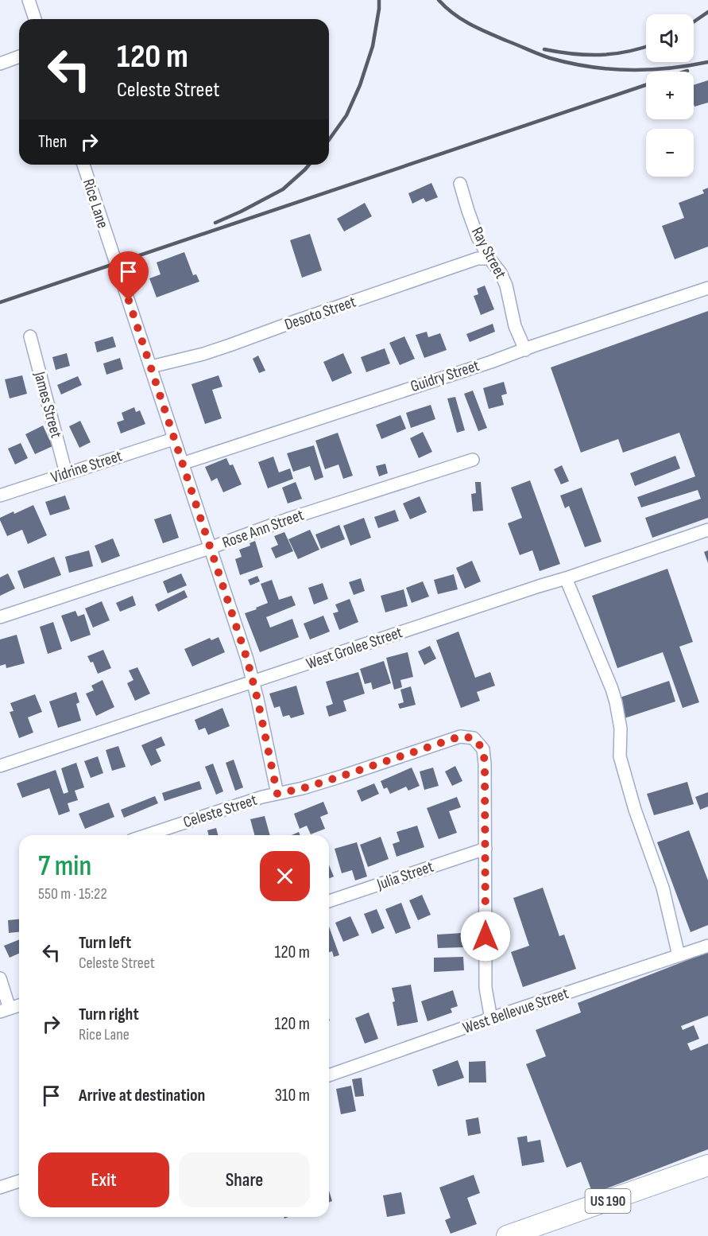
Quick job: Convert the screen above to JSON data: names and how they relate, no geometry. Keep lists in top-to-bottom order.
{
  "streets": {
    "highway": ["US 190"],
    "street": [
      "Rice Lane",
      "Ray Street",
      "Desoto Street",
      "Guidry Street",
      "James Street",
      "Vidrine Street",
      "Rose Ann Street",
      "West Grolee Street",
      "Celeste Street",
      "Julia Street",
      "West Bellevue Street"
    ]
  },
  "crossings": [
    ["Rice Lane", "Desoto Street"],
    ["Rice Lane", "Guidry Street"],
    ["Rice Lane", "Vidrine Street"],
    ["Rice Lane", "Rose Ann Street"],
    ["Rice Lane", "West Grolee Street"],
    ["Rice Lane", "Celeste Street"],
    ["Ray Street", "Desoto Street"],
    ["Ray Street", "Guidry Street"],
    ["James Street", "Vidrine Street"],
    ["Celeste Street", "Julia Street"]
  ],
  "page": {
    "map_buttons": ["+", "−"],
    "turn": ["120 m", "Celeste Street"],
    "then": "Then",
    "heading": ["7 min", "550 m · 15:22"],
    "list": [
      {
        "name": "Turn left",
        "note": "Celeste Street",
        "value": "120 m"
      },
      {
        "name": "Turn right",
        "note": "Rice Lane",
        "value": "120 m"
      },
      {
        "name": "Arrive at destination",
        "value": "310 m"
      }
    ],
    "buttons": ["Exit", "Share"]
  }
}
